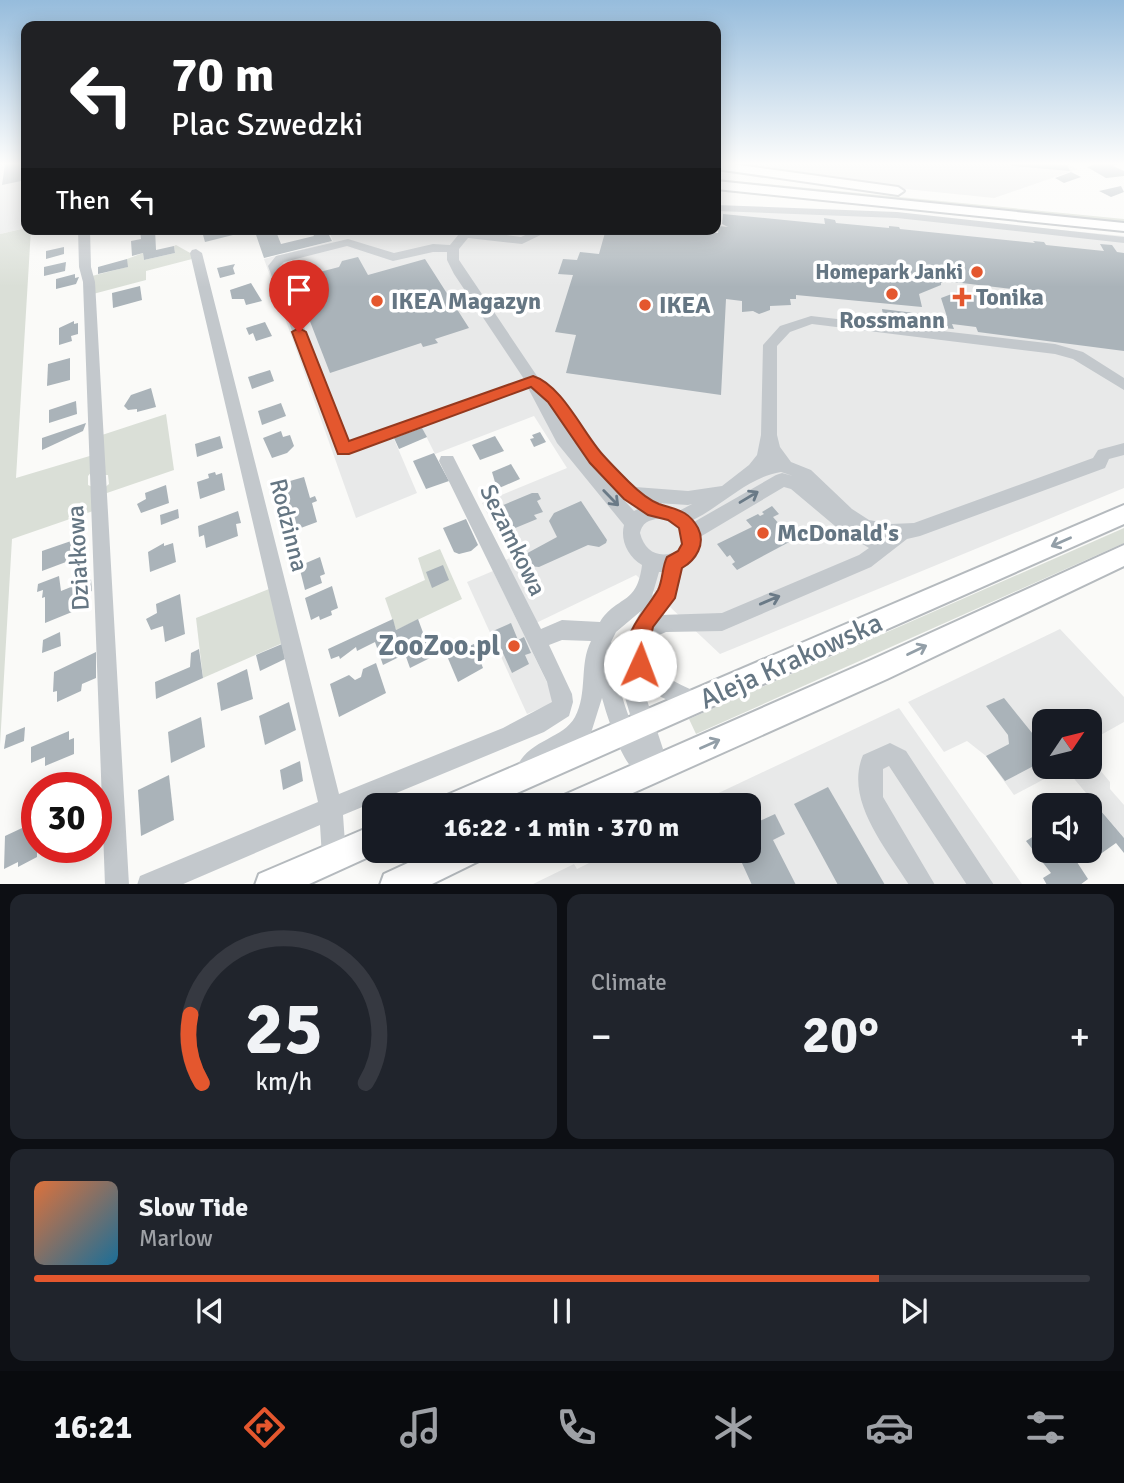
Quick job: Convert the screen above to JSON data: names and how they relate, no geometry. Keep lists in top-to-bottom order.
{
  "streets": {
    "main road": ["Aleja Krakowska"],
    "street": ["Rodzinna", "Sezamkowa", "Działkowa"]
  },
  "places": {
    "other": [
      "Homepark Janki",
      "Rossmann",
      "IKEA Magazyn",
      "IKEA",
      "McDonald's",
      "ZooZoo.pl"
    ],
    "health": ["Tonika"]
  },
  "north": "top right",
  "page": {
    "turn": ["70 m", "Plac Szwedzki"],
    "then": "Then",
    "limit": "30",
    "trip": "16:22 · 1 min · 370 m",
    "tile": "Climate",
    "heat": ["−", "20°", "+"],
    "song": ["Slow Tide", "Marlow"],
    "tabs": "16:21",
    "gauge": ["25", "km/h"]
  }
}
